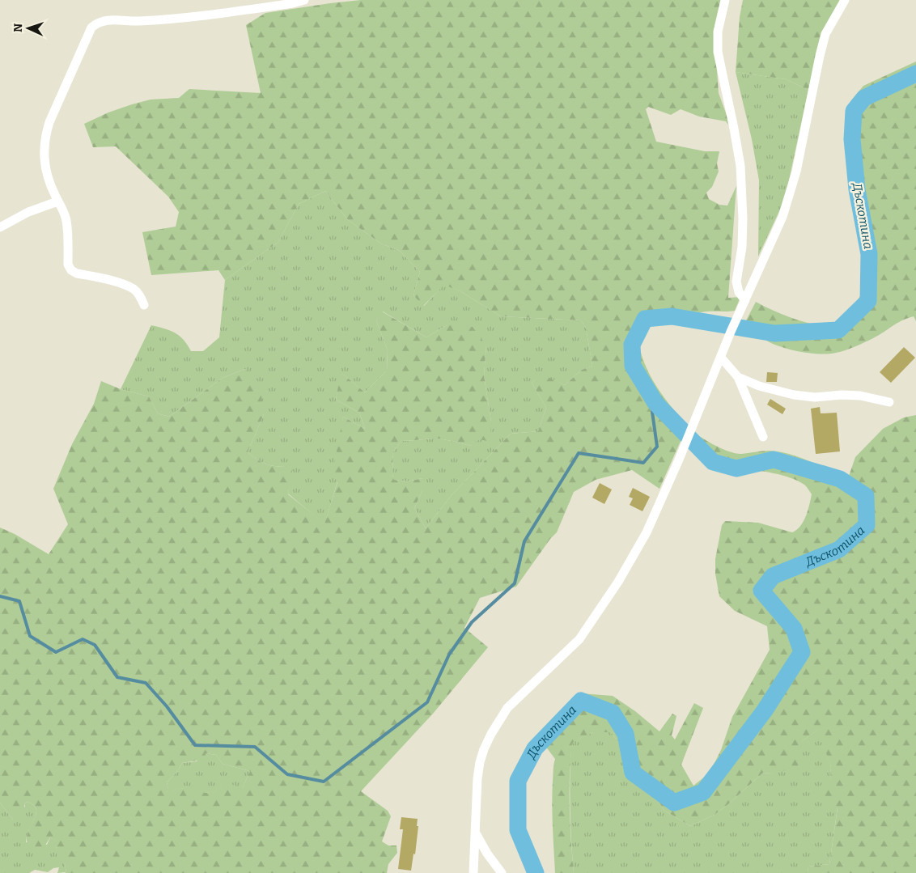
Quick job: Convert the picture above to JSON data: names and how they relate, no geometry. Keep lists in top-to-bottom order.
{
  "water": ["Дъскотина"],
  "north": "left"
}
